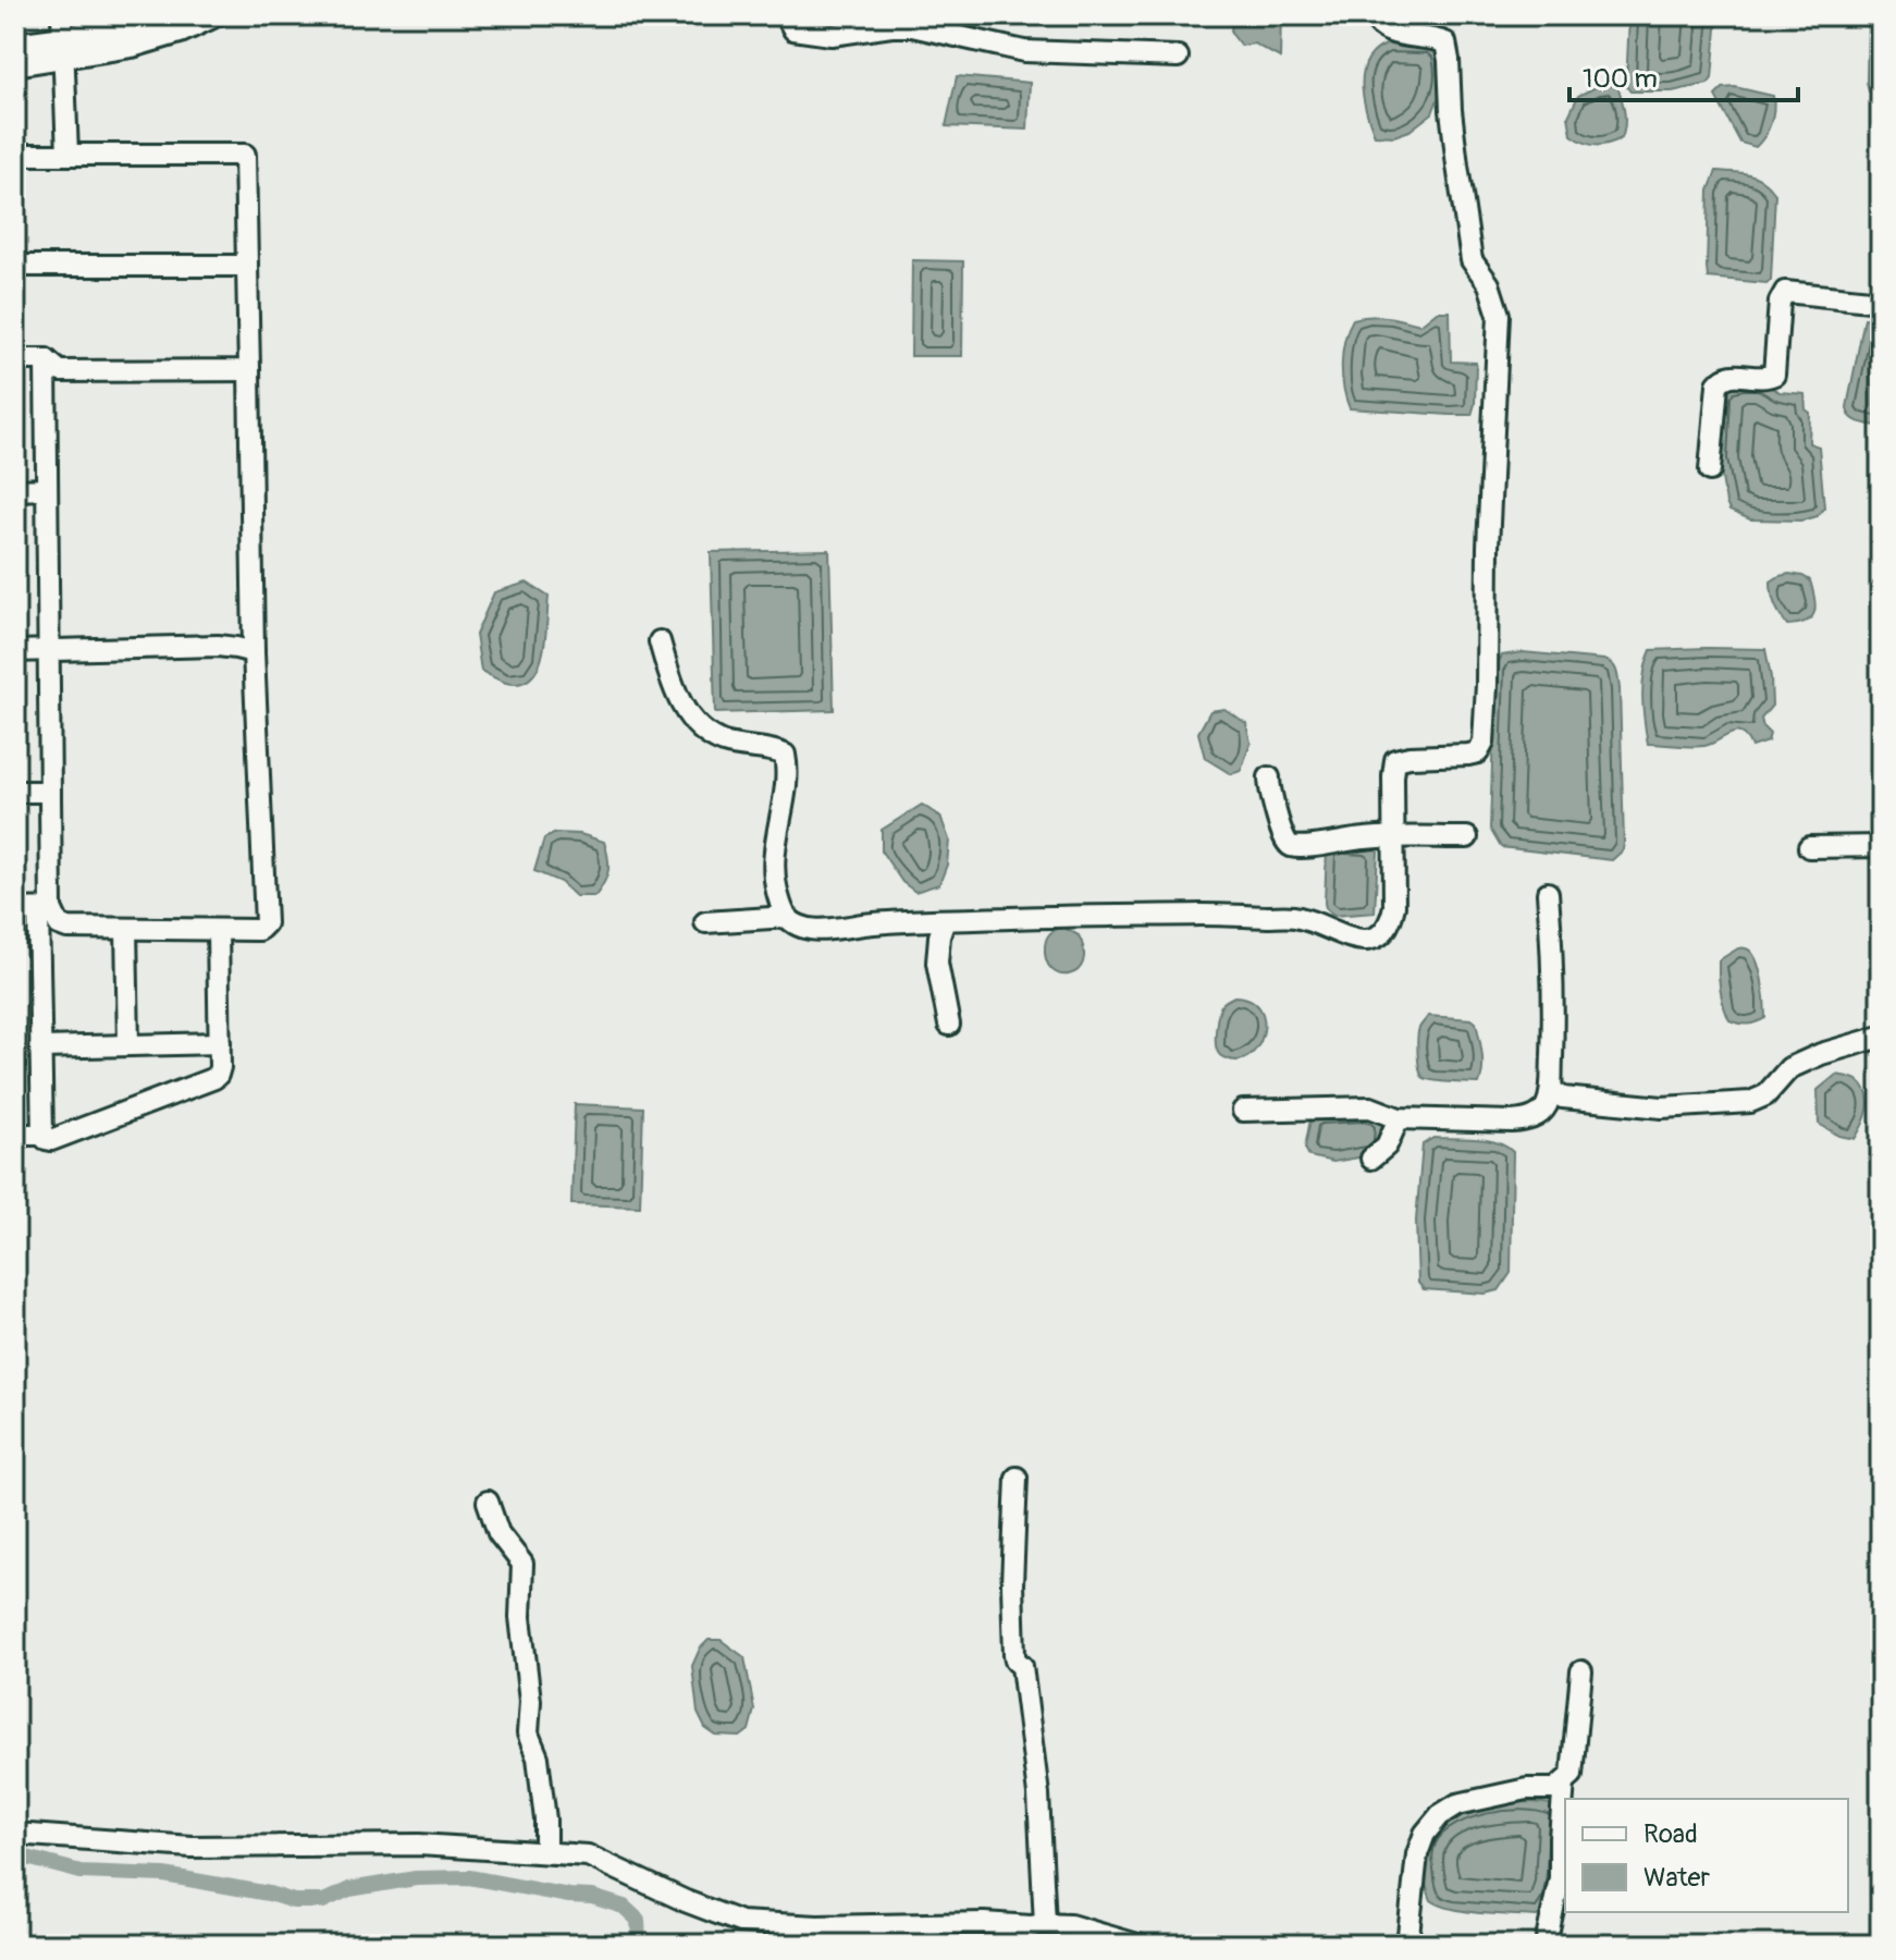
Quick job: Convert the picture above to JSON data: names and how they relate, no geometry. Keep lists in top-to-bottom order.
{
  "legend": ["Road", "Water"],
  "scale_bar": "100 m"
}
